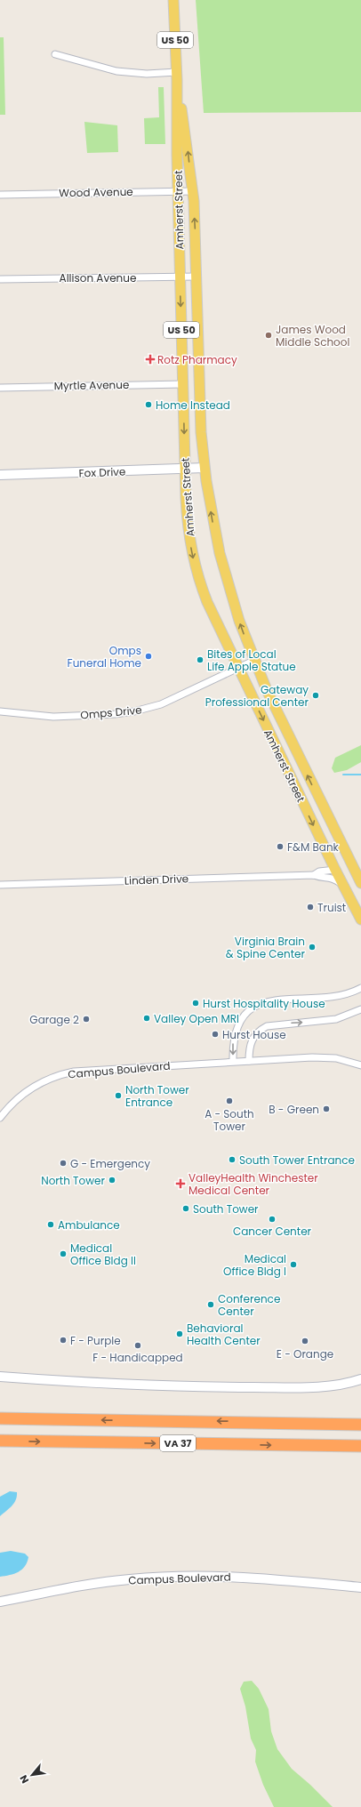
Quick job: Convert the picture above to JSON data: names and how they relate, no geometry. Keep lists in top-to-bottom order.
{
  "streets": {
    "highway": ["VA 37"],
    "main road": ["US 50", "Amherst Street"],
    "street": [
      "Wood Avenue",
      "Allison Avenue",
      "Myrtle Avenue",
      "Fox Drive",
      "Omps Drive",
      "Linden Drive",
      "Campus Boulevard"
    ]
  },
  "crossings": [
    ["Wood Avenue", "Amherst Street"],
    ["Amherst Street", "Allison Avenue"],
    ["Amherst Street", "Myrtle Avenue"],
    ["Amherst Street", "Fox Drive"],
    ["Amherst Street", "Omps Drive"],
    ["Amherst Street", "Linden Drive"]
  ],
  "places": {
    "other": [
      "James Wood Middle School",
      "Home Instead",
      "Omps Funeral Home",
      "Bites of Local Life Apple Statue",
      "Gateway Professional Center",
      "F&M Bank",
      "Truist",
      "Virginia Brain & Spine Center",
      "Hurst Hospitality House",
      "Valley Open MRI",
      "Garage 2",
      "Hurst House",
      "North Tower Entrance",
      "A - South Tower",
      "B - Green",
      "South Tower Entrance",
      "G - Emergency",
      "North Tower",
      "South Tower",
      "Cancer Center",
      "Ambulance",
      "Medical Office Bldg II",
      "Medical Office Bldg I",
      "Conference Center",
      "Behavioral Health Center",
      "F - Purple",
      "E - Orange",
      "F - Handicapped"
    ],
    "health": ["Rotz Pharmacy", "ValleyHealth Winchester Medical Center"]
  },
  "north": "bottom left"
}
